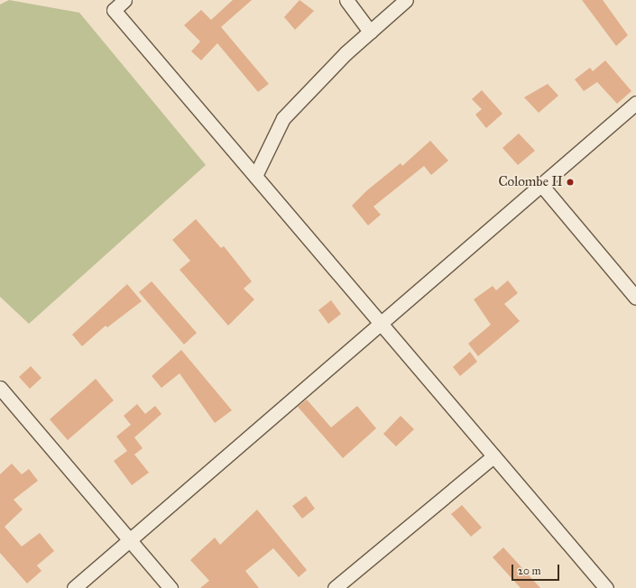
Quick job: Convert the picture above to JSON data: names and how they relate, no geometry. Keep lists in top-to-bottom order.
{
  "places": ["Colombe II"],
  "scale_bar": "20 m"
}
